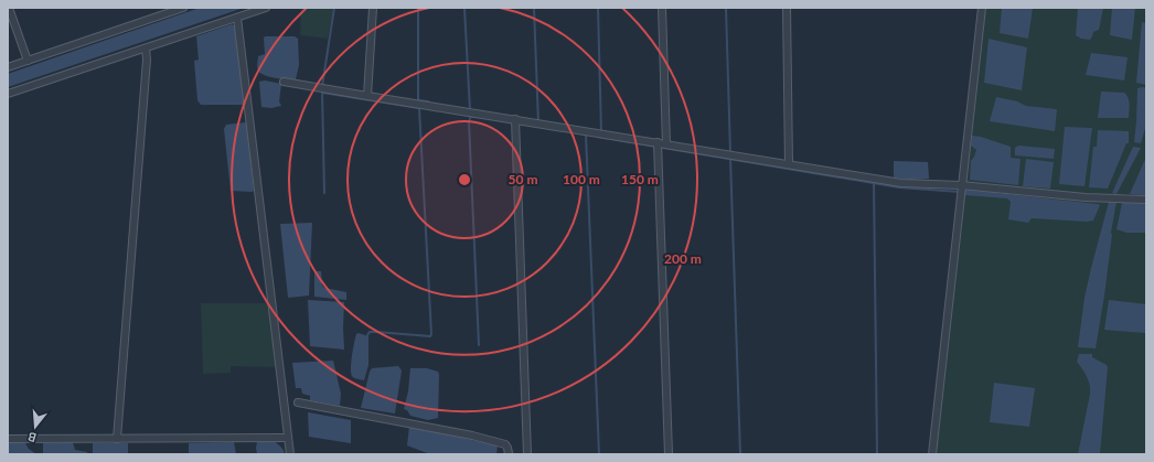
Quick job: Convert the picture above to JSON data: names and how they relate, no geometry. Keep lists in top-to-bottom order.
{
  "north": "bottom",
  "rings": [
    "50 m",
    "100 m",
    "150 m",
    "200 m"
  ]
}
